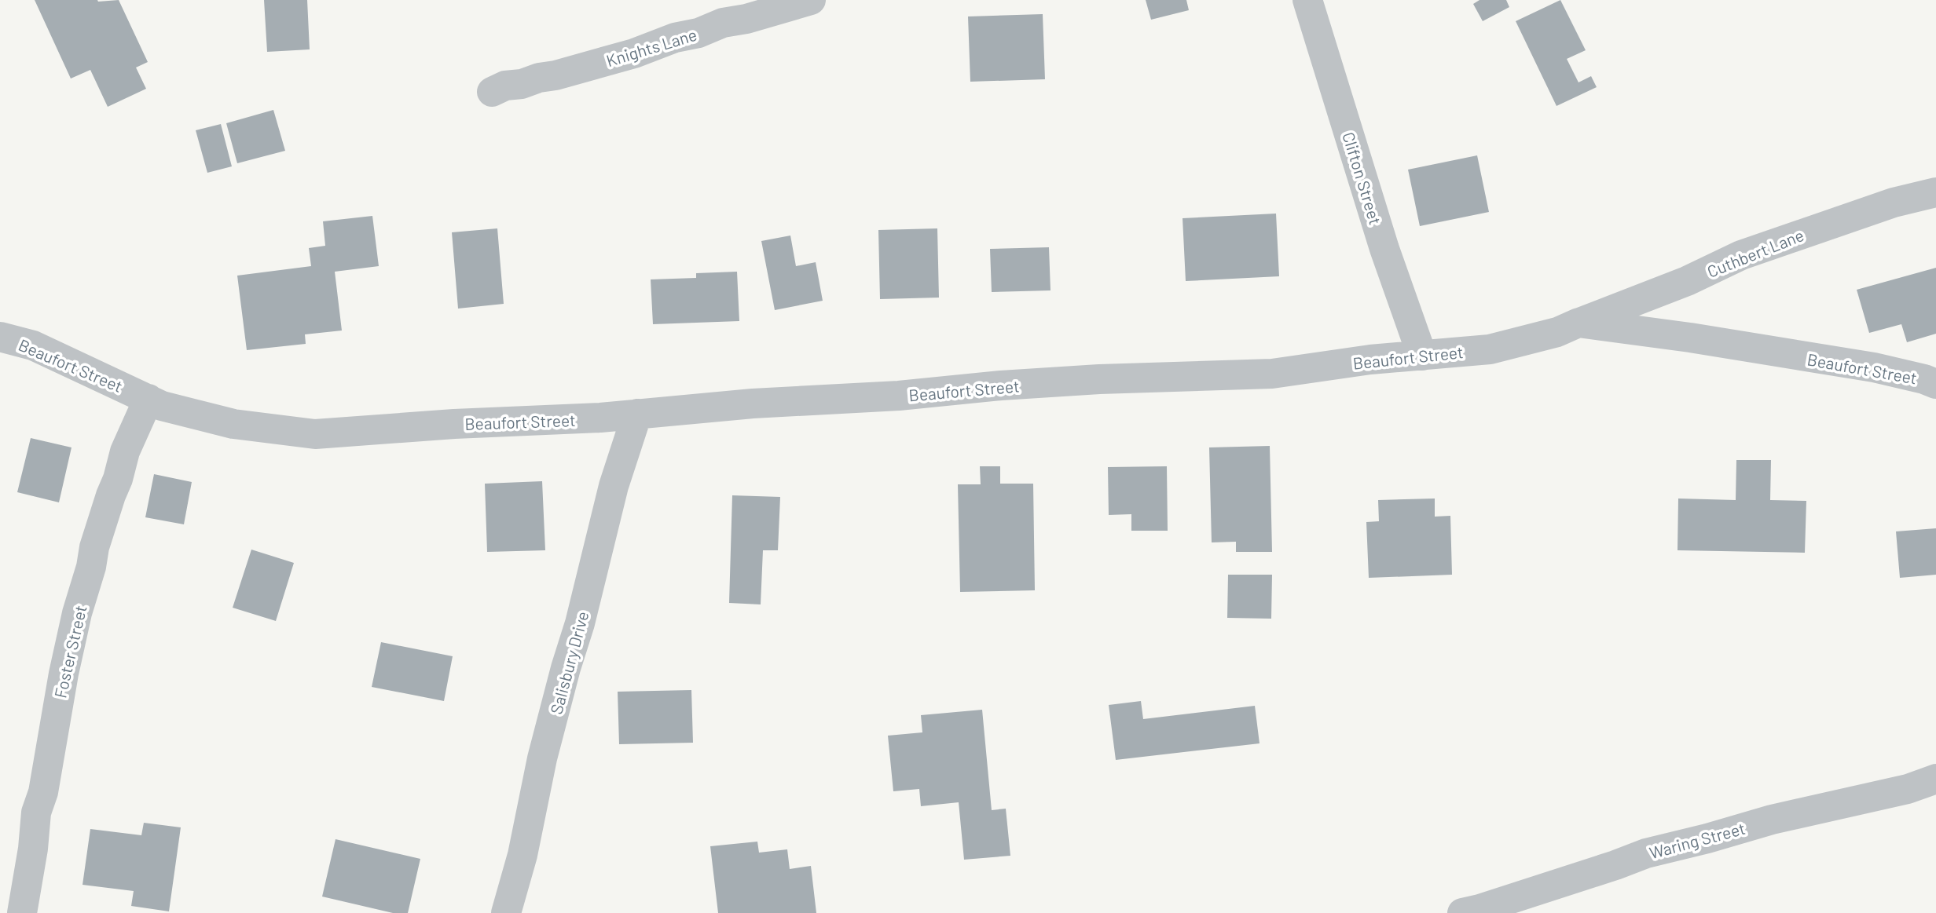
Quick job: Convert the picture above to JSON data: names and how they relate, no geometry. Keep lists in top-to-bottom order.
{
  "streets": {
    "street": [
      "Knights Lane",
      "Clifton Street",
      "Cuthbert Lane",
      "Beaufort Street",
      "Foster Street",
      "Salisbury Drive",
      "Waring Street"
    ]
  },
  "crossings": [
    ["Clifton Street", "Beaufort Street"],
    ["Cuthbert Lane", "Beaufort Street"],
    ["Beaufort Street", "Foster Street"],
    ["Beaufort Street", "Salisbury Drive"]
  ]
}
